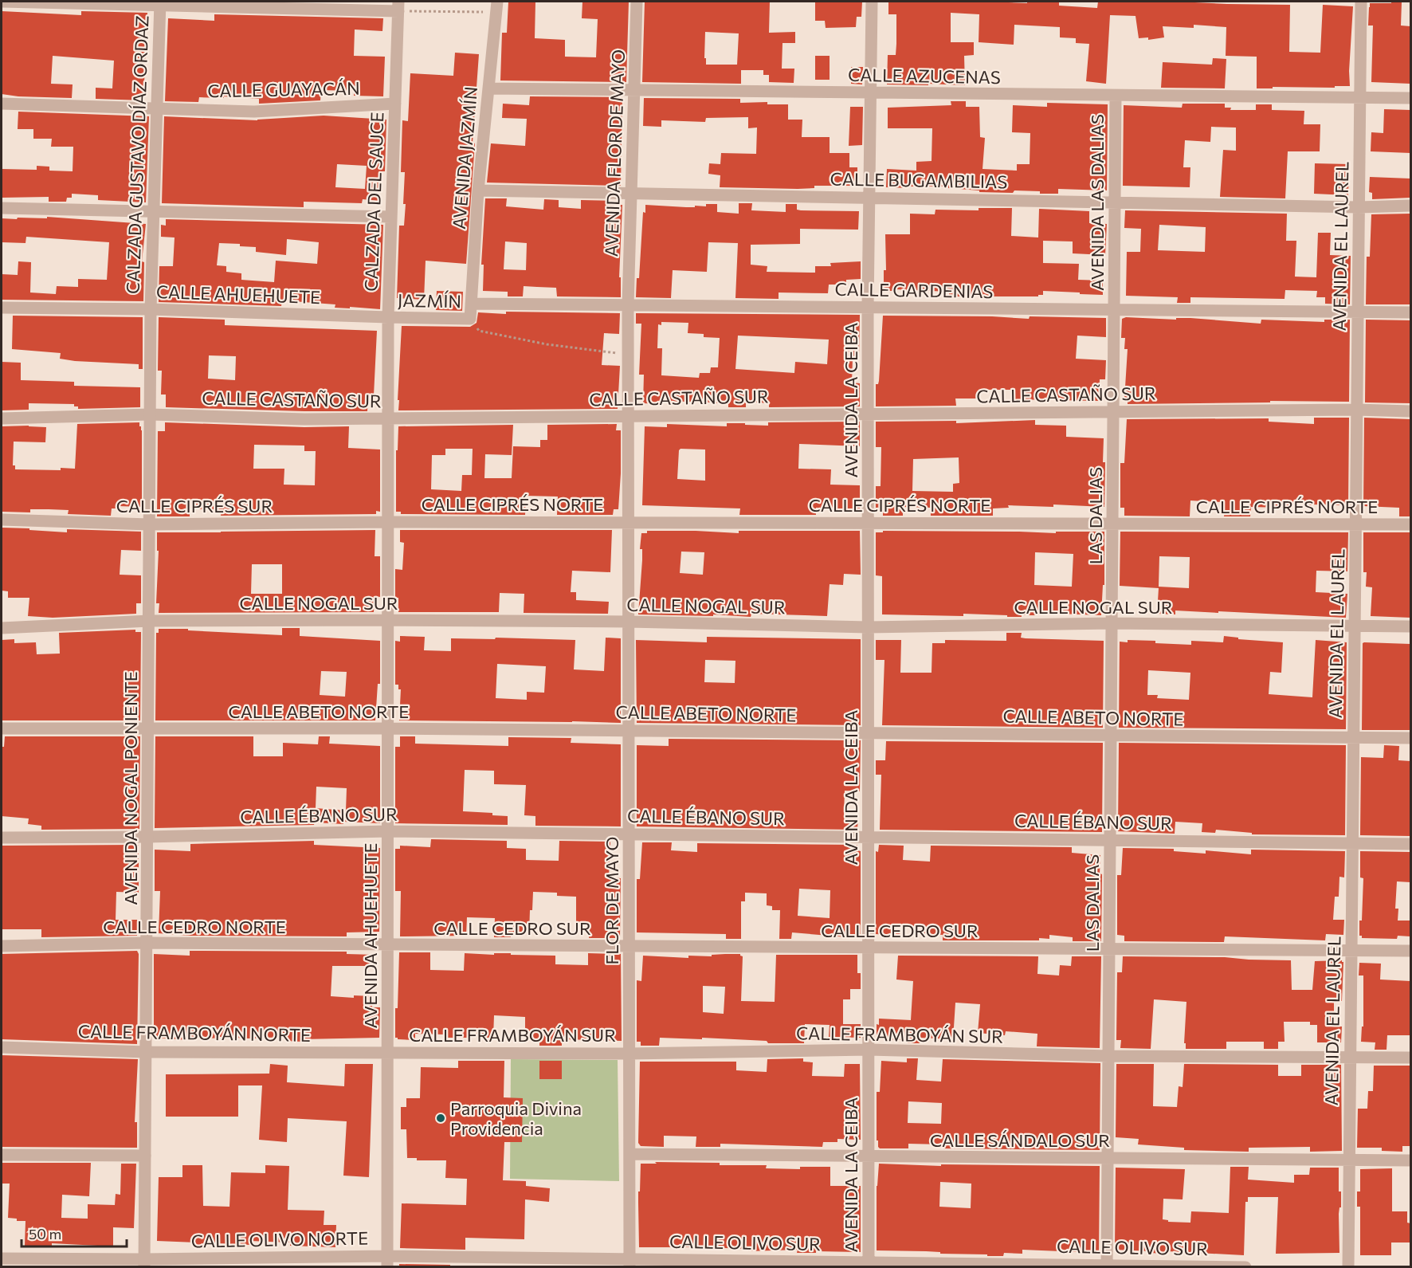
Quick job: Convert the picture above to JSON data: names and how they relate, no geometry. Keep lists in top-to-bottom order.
{
  "streets": {
    "street": [
      "CALLE AZUCENAS",
      "CALLE GUAYACÁN",
      "AVENIDA FLOR DE MAYO",
      "CALZADA GUSTAVO DÍAZ ORDAZ",
      "AVENIDA JAZMÍN",
      "CALLE BUGAMBILIAS",
      "CALZADA DEL SAUCE",
      "AVENIDA LAS DALIAS",
      "AVENIDA EL LAUREL",
      "CALLE GARDENIAS",
      "CALLE AHUEHUETE",
      "JAZMÍN",
      "CALLE CASTAÑO SUR",
      "AVENIDA LA CEIBA",
      "CALLE CIPRÉS NORTE",
      "CALLE CIPRÉS SUR",
      "LAS DALIAS",
      "CALLE NOGAL SUR",
      "CALLE ABETO NORTE",
      "AVENIDA NOGAL PONIENTE",
      "CALLE ÉBANO SUR",
      "FLOR DE MAYO",
      "CALLE CEDRO NORTE",
      "CALLE CEDRO SUR",
      "AVENIDA AHUEHUETE",
      "CALLE FRAMBOYÁN NORTE",
      "CALLE FRAMBOYÁN SUR",
      "CALLE SÁNDALO SUR",
      "CALLE OLIVO NORTE",
      "CALLE OLIVO SUR"
    ]
  },
  "crossings": [
    ["CALLE AZUCENAS", "AVENIDA FLOR DE MAYO"],
    ["CALLE AZUCENAS", "AVENIDA JAZMÍN"],
    ["CALLE AZUCENAS", "AVENIDA LAS DALIAS"],
    ["CALLE AZUCENAS", "AVENIDA EL LAUREL"],
    ["CALLE AZUCENAS", "AVENIDA LA CEIBA"],
    ["CALLE GUAYACÁN", "CALZADA GUSTAVO DÍAZ ORDAZ"],
    ["CALLE GUAYACÁN", "CALZADA DEL SAUCE"],
    ["AVENIDA FLOR DE MAYO", "CALLE BUGAMBILIAS"],
    ["AVENIDA FLOR DE MAYO", "CALLE GARDENIAS"],
    ["AVENIDA FLOR DE MAYO", "FLOR DE MAYO"],
    ["CALZADA GUSTAVO DÍAZ ORDAZ", "CALLE AHUEHUETE"],
    ["CALZADA GUSTAVO DÍAZ ORDAZ", "AVENIDA NOGAL PONIENTE"],
    ["AVENIDA JAZMÍN", "CALLE BUGAMBILIAS"],
    ["AVENIDA JAZMÍN", "CALLE GARDENIAS"],
    ["AVENIDA JAZMÍN", "JAZMÍN"],
    ["CALLE BUGAMBILIAS", "AVENIDA LAS DALIAS"],
    ["CALLE BUGAMBILIAS", "AVENIDA EL LAUREL"],
    ["CALLE BUGAMBILIAS", "AVENIDA LA CEIBA"],
    ["CALZADA DEL SAUCE", "CALLE AHUEHUETE"],
    ["CALZADA DEL SAUCE", "JAZMÍN"],
    ["CALZADA DEL SAUCE", "AVENIDA AHUEHUETE"],
    ["AVENIDA LAS DALIAS", "CALLE GARDENIAS"],
    ["AVENIDA LAS DALIAS", "LAS DALIAS"],
    ["AVENIDA EL LAUREL", "CALLE GARDENIAS"],
    ["AVENIDA EL LAUREL", "CALLE CASTAÑO SUR"],
    ["AVENIDA EL LAUREL", "CALLE CIPRÉS NORTE"],
    ["AVENIDA EL LAUREL", "CALLE NOGAL SUR"],
    ["AVENIDA EL LAUREL", "CALLE ABETO NORTE"],
    ["AVENIDA EL LAUREL", "CALLE ÉBANO SUR"],
    ["AVENIDA EL LAUREL", "CALLE CEDRO SUR"],
    ["AVENIDA EL LAUREL", "CALLE FRAMBOYÁN SUR"],
    ["AVENIDA EL LAUREL", "CALLE SÁNDALO SUR"],
    ["CALLE GARDENIAS", "AVENIDA LA CEIBA"],
    ["CALLE GARDENIAS", "LAS DALIAS"],
    ["CALLE GARDENIAS", "FLOR DE MAYO"],
    ["CALLE AHUEHUETE", "JAZMÍN"],
    ["CALLE AHUEHUETE", "AVENIDA NOGAL PONIENTE"],
    ["CALLE AHUEHUETE", "AVENIDA AHUEHUETE"],
    ["JAZMÍN", "AVENIDA AHUEHUETE"],
    ["CALLE CASTAÑO SUR", "AVENIDA LA CEIBA"],
    ["CALLE CASTAÑO SUR", "LAS DALIAS"],
    ["CALLE CASTAÑO SUR", "AVENIDA NOGAL PONIENTE"],
    ["CALLE CASTAÑO SUR", "FLOR DE MAYO"],
    ["CALLE CASTAÑO SUR", "AVENIDA AHUEHUETE"],
    ["AVENIDA LA CEIBA", "CALLE CIPRÉS NORTE"],
    ["AVENIDA LA CEIBA", "CALLE NOGAL SUR"],
    ["AVENIDA LA CEIBA", "CALLE ABETO NORTE"],
    ["AVENIDA LA CEIBA", "CALLE ÉBANO SUR"],
    ["AVENIDA LA CEIBA", "CALLE CEDRO SUR"],
    ["AVENIDA LA CEIBA", "CALLE FRAMBOYÁN SUR"],
    ["AVENIDA LA CEIBA", "CALLE SÁNDALO SUR"],
    ["AVENIDA LA CEIBA", "CALLE OLIVO SUR"],
    ["CALLE CIPRÉS NORTE", "CALLE CIPRÉS SUR"],
    ["CALLE CIPRÉS NORTE", "LAS DALIAS"],
    ["CALLE CIPRÉS NORTE", "FLOR DE MAYO"],
    ["CALLE CIPRÉS NORTE", "AVENIDA AHUEHUETE"],
    ["CALLE CIPRÉS SUR", "AVENIDA NOGAL PONIENTE"],
    ["CALLE CIPRÉS SUR", "AVENIDA AHUEHUETE"],
    ["LAS DALIAS", "CALLE NOGAL SUR"],
    ["LAS DALIAS", "CALLE ABETO NORTE"],
    ["LAS DALIAS", "CALLE ÉBANO SUR"],
    ["LAS DALIAS", "CALLE CEDRO SUR"],
    ["LAS DALIAS", "CALLE FRAMBOYÁN SUR"],
    ["LAS DALIAS", "CALLE SÁNDALO SUR"],
    ["LAS DALIAS", "CALLE OLIVO SUR"],
    ["CALLE NOGAL SUR", "AVENIDA NOGAL PONIENTE"],
    ["CALLE NOGAL SUR", "FLOR DE MAYO"],
    ["CALLE NOGAL SUR", "AVENIDA AHUEHUETE"],
    ["CALLE ABETO NORTE", "AVENIDA NOGAL PONIENTE"],
    ["CALLE ABETO NORTE", "FLOR DE MAYO"],
    ["CALLE ABETO NORTE", "AVENIDA AHUEHUETE"],
    ["AVENIDA NOGAL PONIENTE", "CALLE ÉBANO SUR"],
    ["AVENIDA NOGAL PONIENTE", "CALLE CEDRO NORTE"],
    ["AVENIDA NOGAL PONIENTE", "CALLE FRAMBOYÁN NORTE"],
    ["AVENIDA NOGAL PONIENTE", "CALLE OLIVO NORTE"],
    ["CALLE ÉBANO SUR", "FLOR DE MAYO"],
    ["CALLE ÉBANO SUR", "AVENIDA AHUEHUETE"],
    ["FLOR DE MAYO", "CALLE CEDRO SUR"],
    ["FLOR DE MAYO", "CALLE FRAMBOYÁN SUR"],
    ["FLOR DE MAYO", "CALLE SÁNDALO SUR"],
    ["FLOR DE MAYO", "CALLE OLIVO SUR"],
    ["CALLE CEDRO NORTE", "CALLE CEDRO SUR"],
    ["CALLE CEDRO NORTE", "AVENIDA AHUEHUETE"],
    ["CALLE CEDRO SUR", "AVENIDA AHUEHUETE"],
    ["AVENIDA AHUEHUETE", "CALLE FRAMBOYÁN NORTE"],
    ["AVENIDA AHUEHUETE", "CALLE FRAMBOYÁN SUR"],
    ["AVENIDA AHUEHUETE", "CALLE OLIVO NORTE"],
    ["AVENIDA AHUEHUETE", "CALLE OLIVO SUR"],
    ["CALLE FRAMBOYÁN NORTE", "CALLE FRAMBOYÁN SUR"],
    ["CALLE OLIVO NORTE", "CALLE OLIVO SUR"]
  ],
  "places": ["Parroquia Divina Providencia"],
  "scale_bar": "50 m"
}
